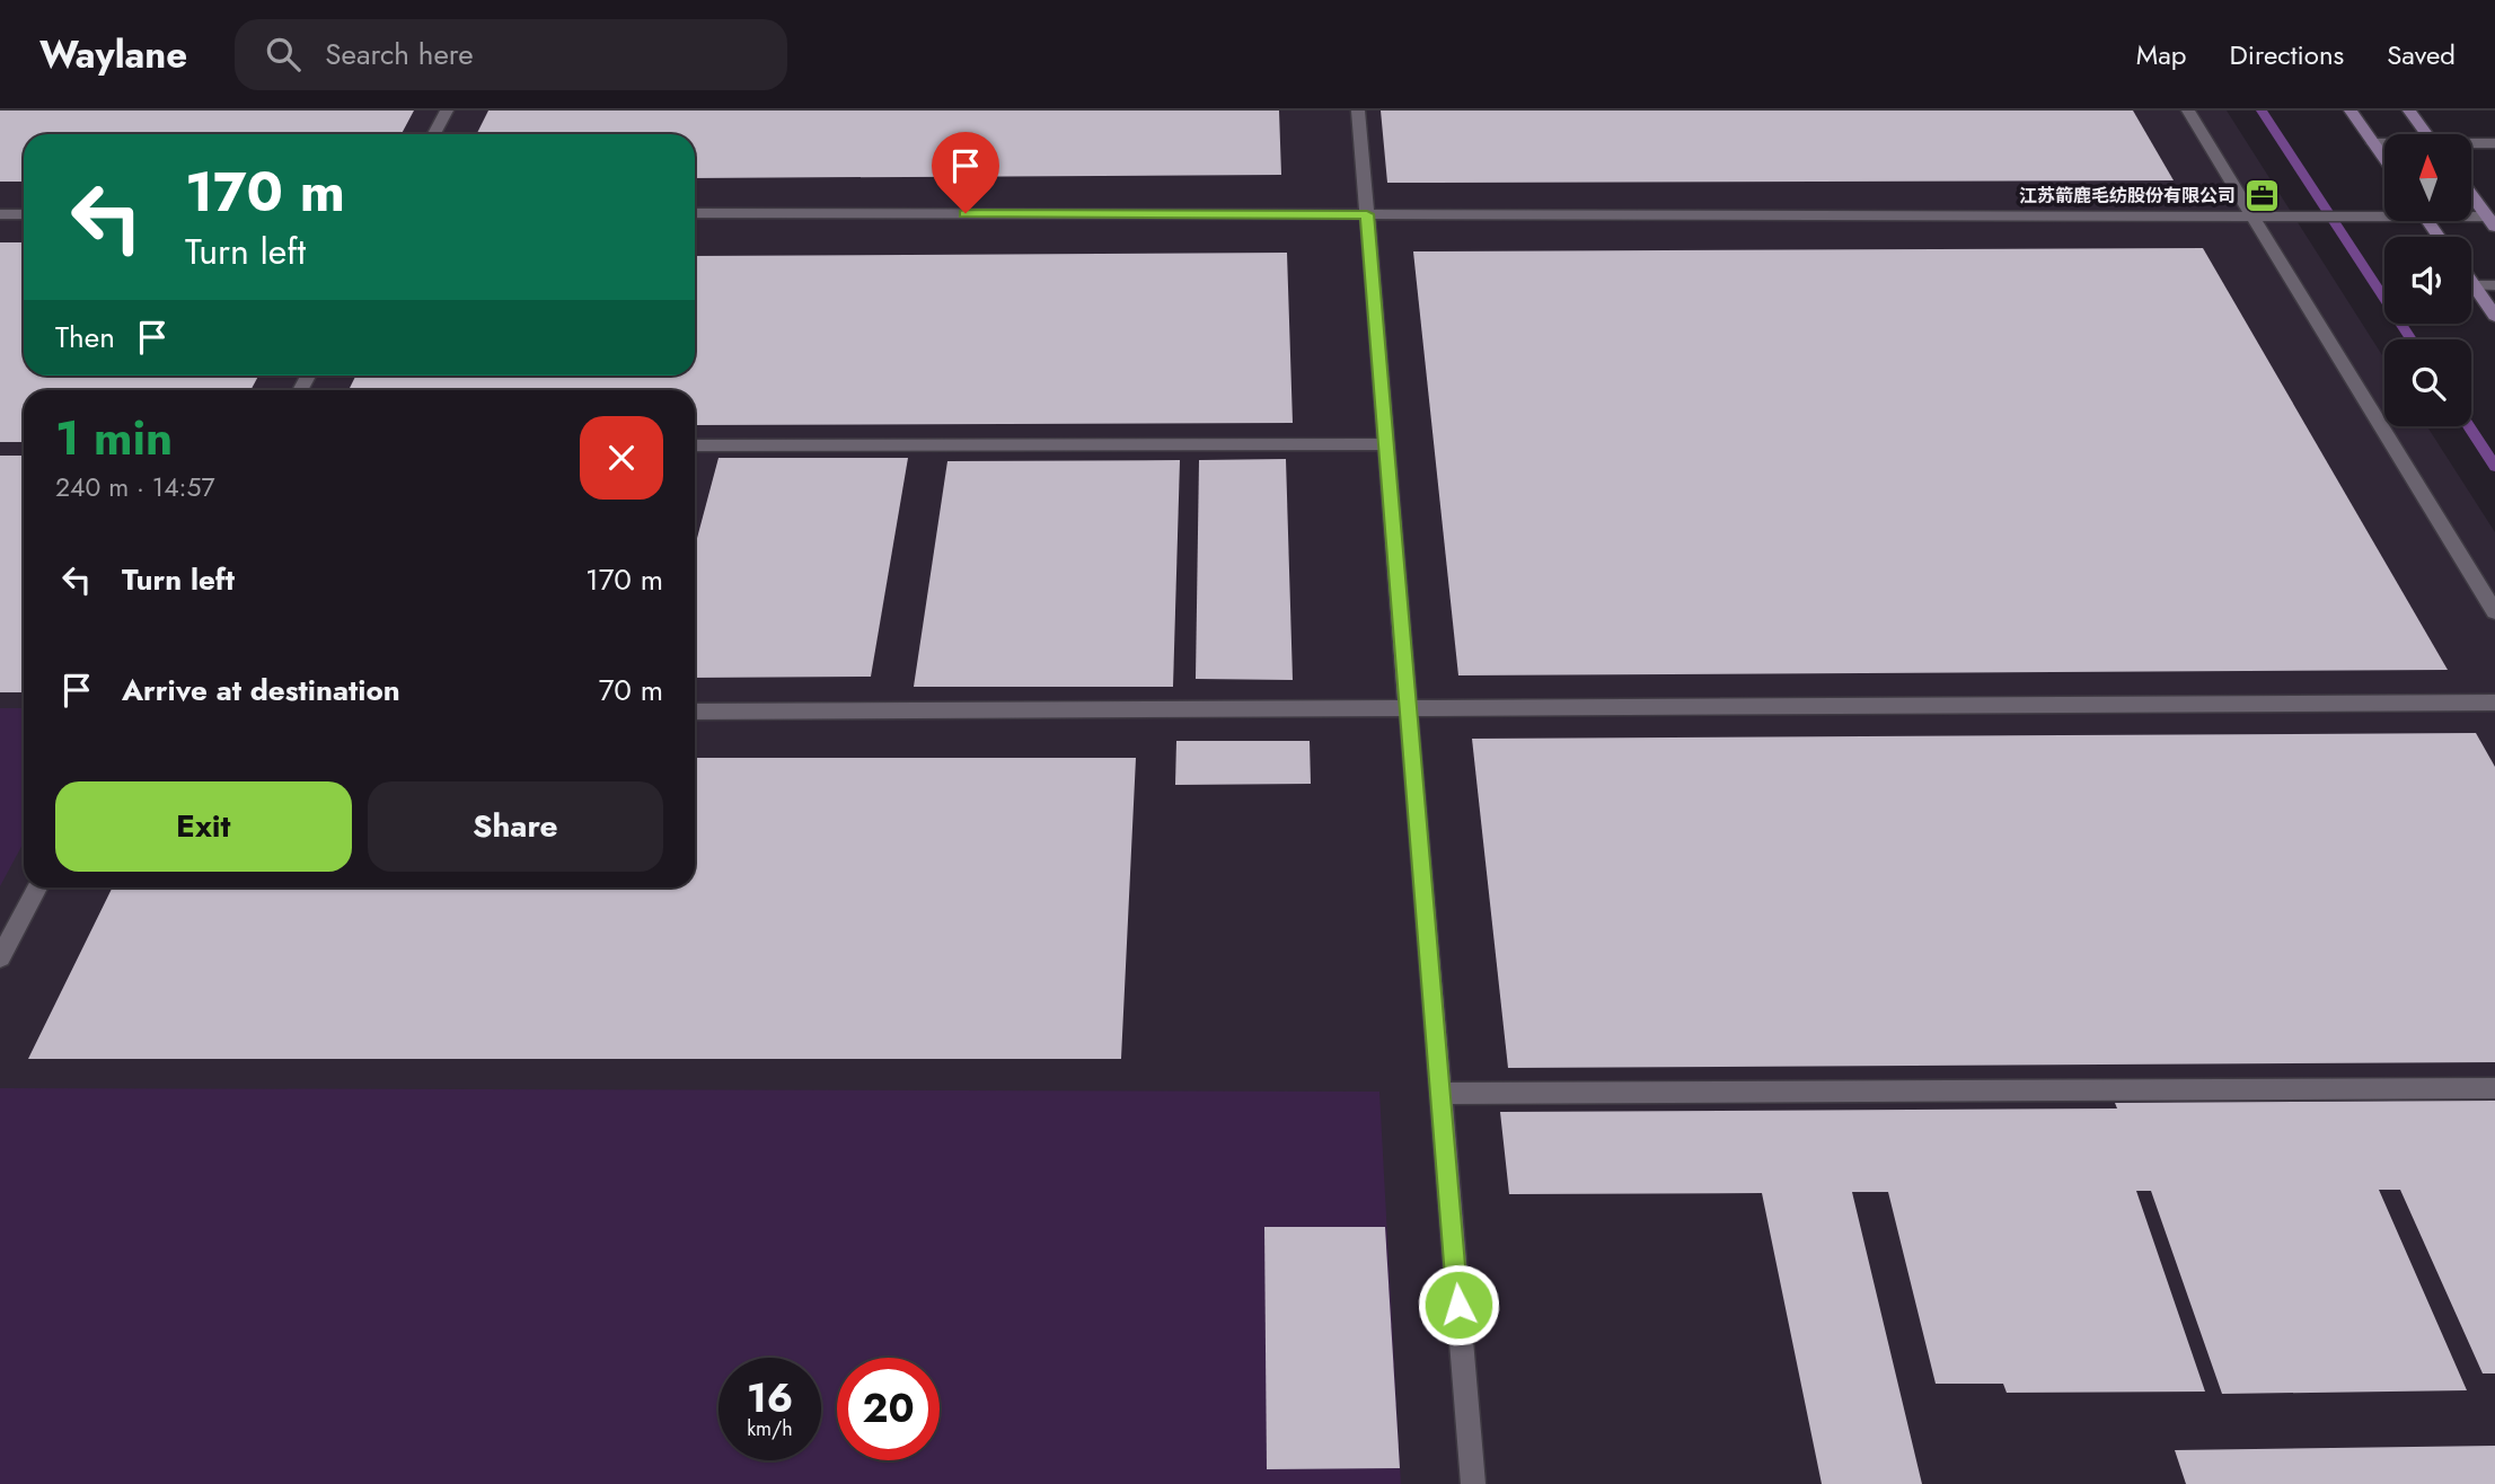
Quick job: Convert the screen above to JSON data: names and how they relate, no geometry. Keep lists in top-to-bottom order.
{
  "places": {
    "office": ["江苏箭鹿毛纺股份有限公司"]
  },
  "north": "top",
  "page": {
    "header": "Waylane",
    "search": "Search here",
    "nav": ["Map", "Directions", "Saved"],
    "turn": ["170 m", "Turn left"],
    "then": "Then",
    "heading": ["1 min", "240 m · 14:57"],
    "list": [
      {
        "name": "Turn left",
        "value": "170 m"
      },
      {
        "name": "Arrive at destination",
        "value": "70 m"
      }
    ],
    "buttons": ["Exit", "Share"],
    "speed": "16 km/h",
    "limit": "20"
  }
}
